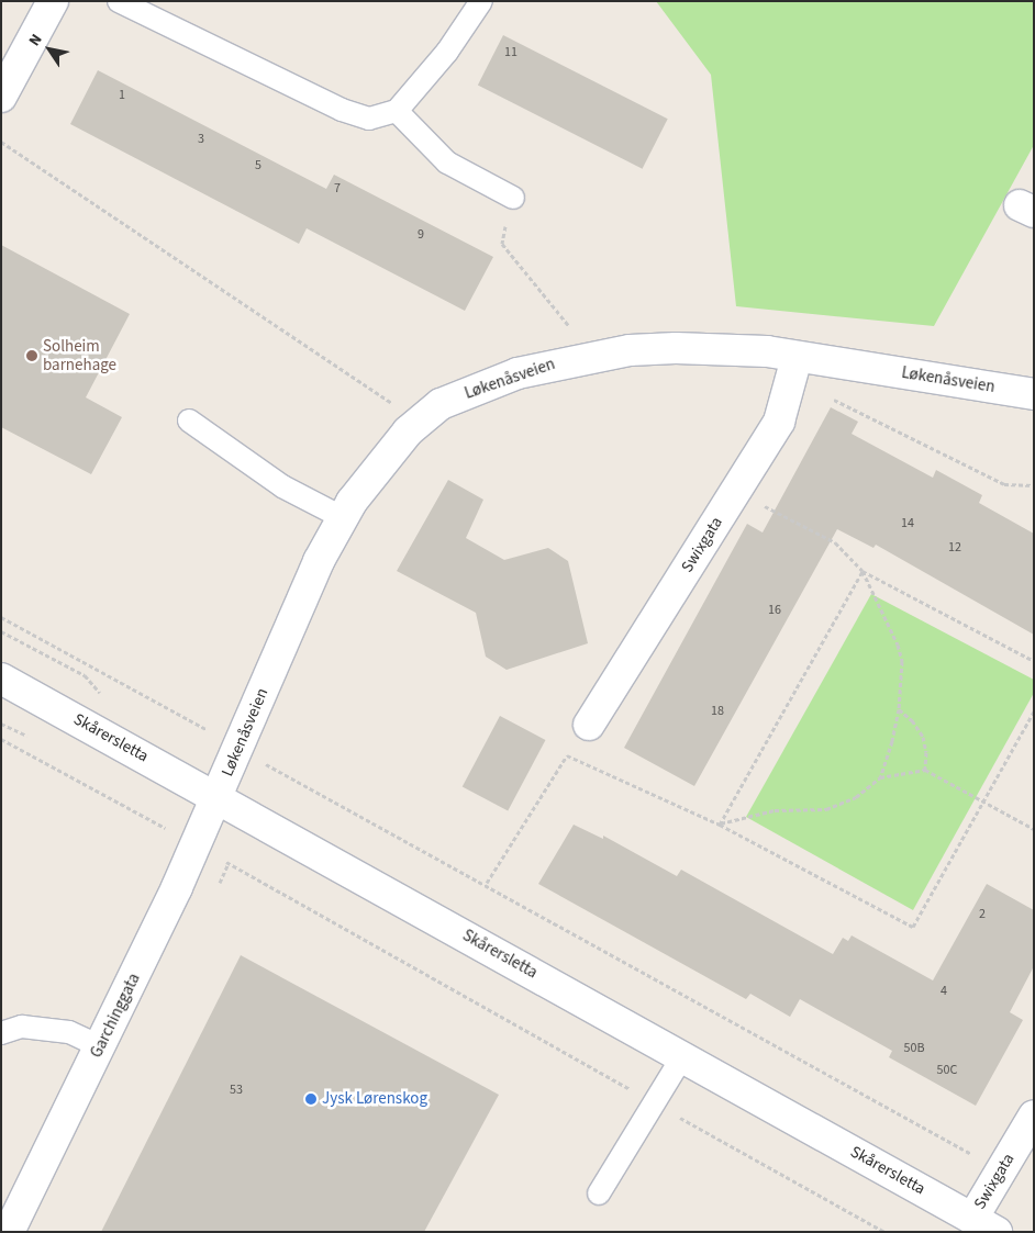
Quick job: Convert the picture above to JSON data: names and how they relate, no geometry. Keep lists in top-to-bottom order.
{
  "streets": {
    "street": [
      "Løkenåsveien",
      "Swixgata",
      "Skårersletta",
      "Garchinggata"
    ]
  },
  "crossings": [
    ["Løkenåsveien", "Swixgata"],
    ["Løkenåsveien", "Skårersletta"],
    ["Løkenåsveien", "Garchinggata"],
    ["Swixgata", "Skårersletta"],
    ["Skårersletta", "Garchinggata"]
  ],
  "places": ["Solheim barnehage", "Jysk Lørenskog"],
  "house_numbers": [
    "11",
    "1",
    "3",
    "5",
    "7",
    "9",
    "14",
    "12",
    "16",
    "18",
    "2",
    "4",
    "50B",
    "50C",
    "53"
  ],
  "north": "top left"
}
